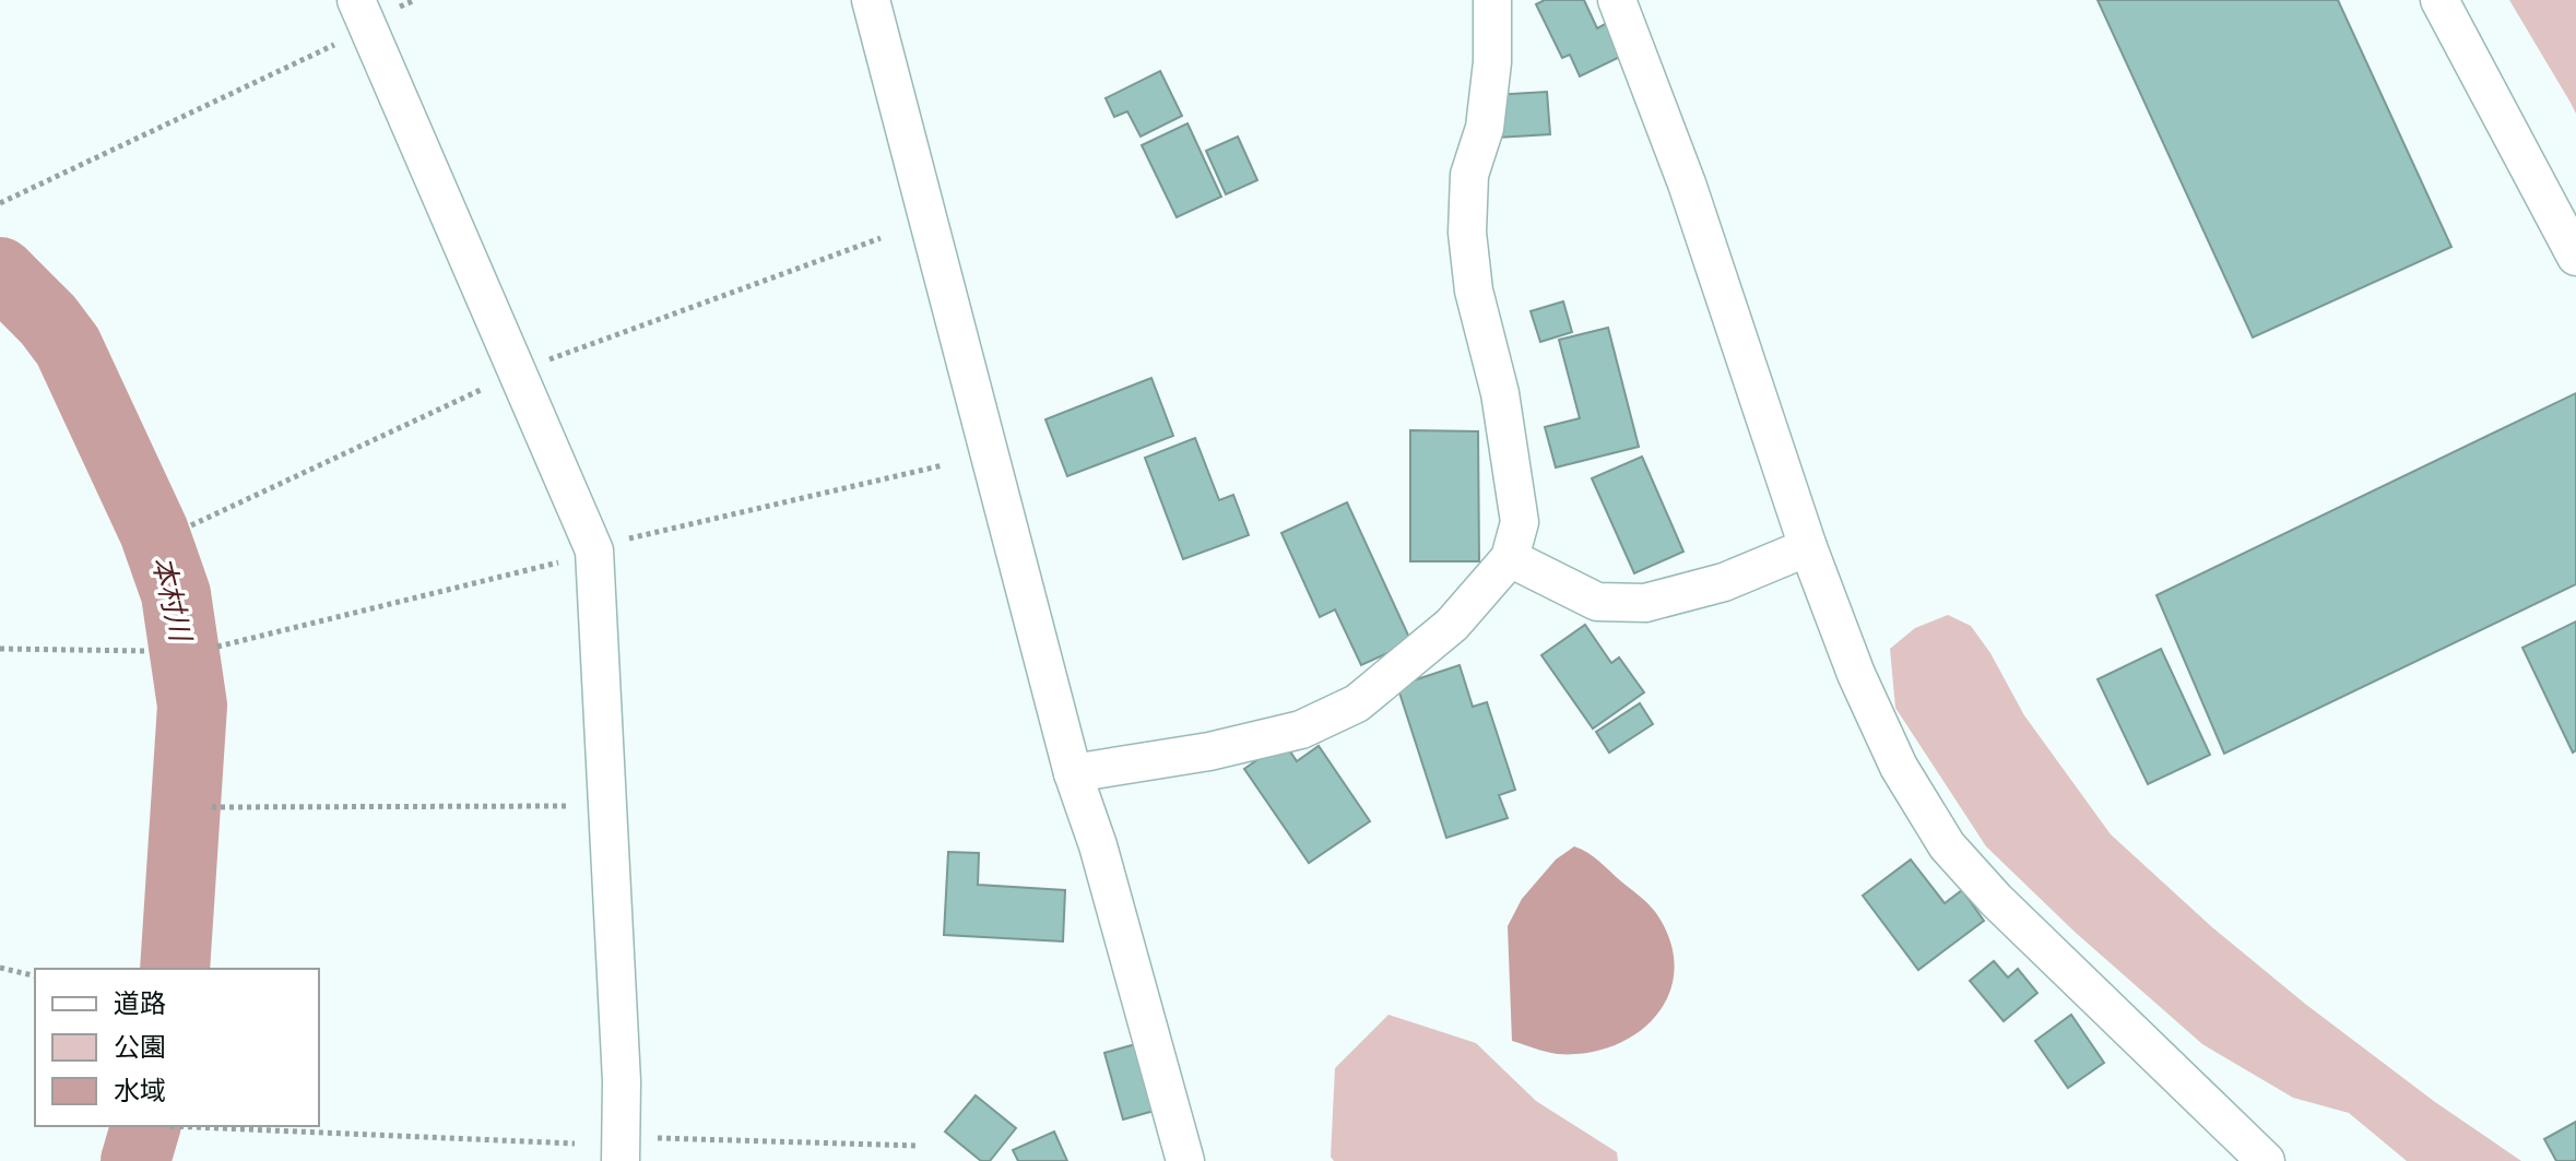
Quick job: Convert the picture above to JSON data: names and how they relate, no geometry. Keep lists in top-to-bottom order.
{
  "water": ["本村川"],
  "legend": ["道路", "公園", "水域"]
}
